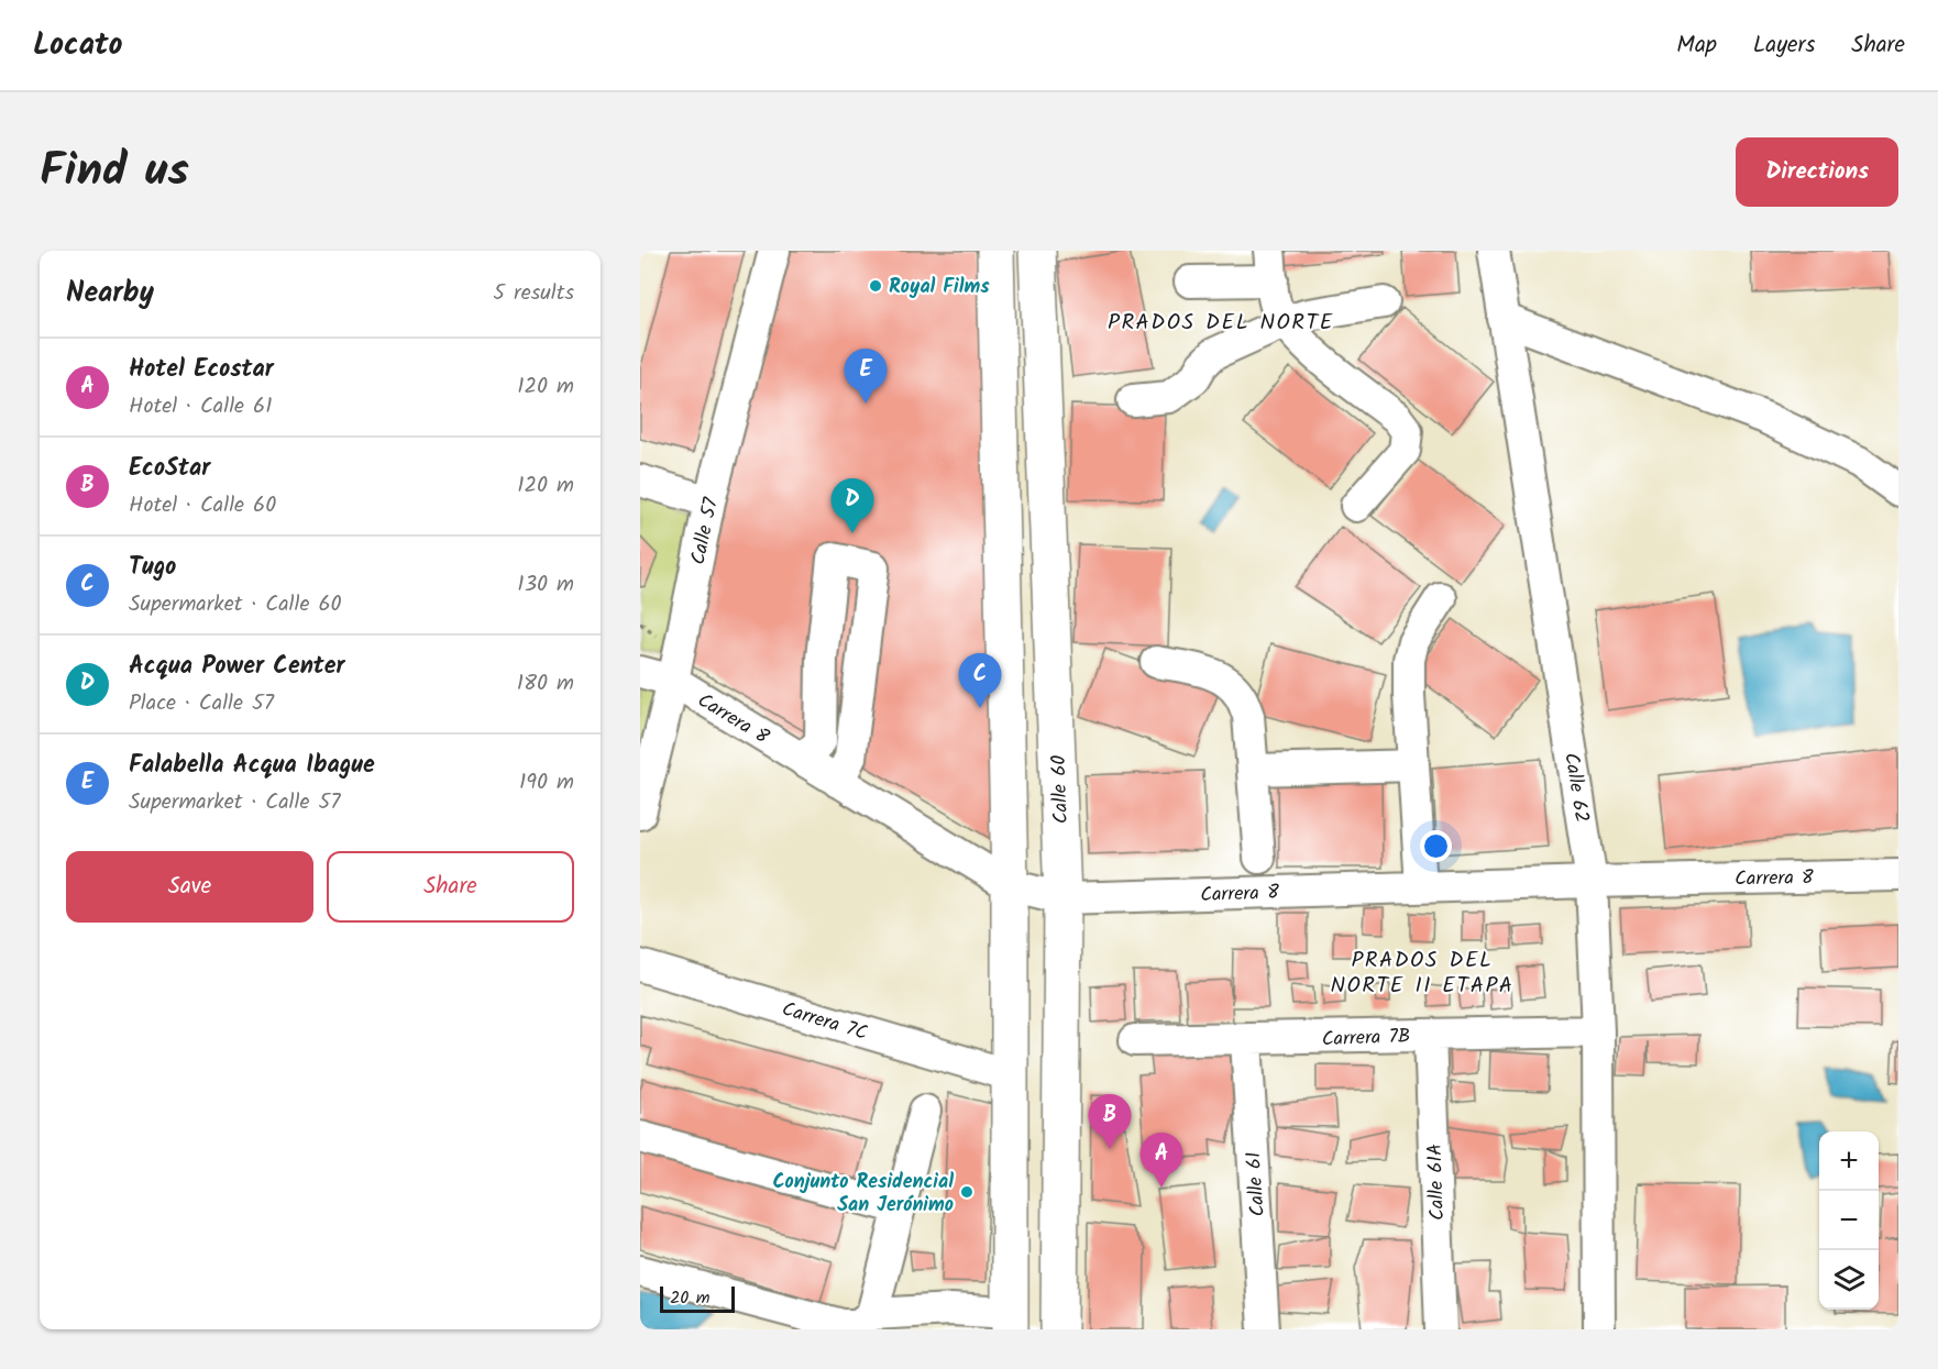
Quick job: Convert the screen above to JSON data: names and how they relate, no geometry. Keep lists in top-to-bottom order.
{
  "streets": {
    "main road": ["Calle 60"],
    "street": [
      "Calle 57",
      "Carrera 8",
      "Calle 62",
      "Carrera 7C",
      "Carrera 7B",
      "Calle 61A",
      "Calle 61"
    ]
  },
  "crossings": [
    ["Calle 57", "Carrera 8"],
    ["Carrera 8", "Calle 62"],
    ["Carrera 8", "Calle 60"],
    ["Calle 62", "Carrera 7B"],
    ["Carrera 7B", "Calle 61A"],
    ["Carrera 7B", "Calle 61"]
  ],
  "districts": ["PRADOS DEL NORTE", "PRADOS DEL NORTE II ETAPA"],
  "places": ["Royal Films", "Conjunto Residencial San Jerónimo"],
  "scale_bar": "20 m",
  "page": {
    "header": "Locato",
    "nav": ["Map", "Layers", "Share"],
    "title": "Find us",
    "buttons": [
      "Directions",
      ["Save", "Share"]
    ],
    "heading": ["Nearby", "5 results"],
    "list": [
      {
        "mark": "A",
        "name": "Hotel Ecostar",
        "note": "Hotel · Calle 61",
        "value": "120 m"
      },
      {
        "mark": "B",
        "name": "EcoStar",
        "note": "Hotel · Calle 60",
        "value": "120 m"
      },
      {
        "mark": "C",
        "name": "Tugo",
        "note": "Supermarket · Calle 60",
        "value": "130 m"
      },
      {
        "mark": "D",
        "name": "Acqua Power Center",
        "note": "Place · Calle 57",
        "value": "180 m"
      },
      {
        "mark": "E",
        "name": "Falabella Acqua Ibague",
        "note": "Supermarket · Calle 57",
        "value": "190 m"
      }
    ],
    "pins": [
      "E",
      "D",
      "C",
      "B",
      "A"
    ],
    "map_buttons": ["+", "−"],
    "scale": "20 m"
  }
}
